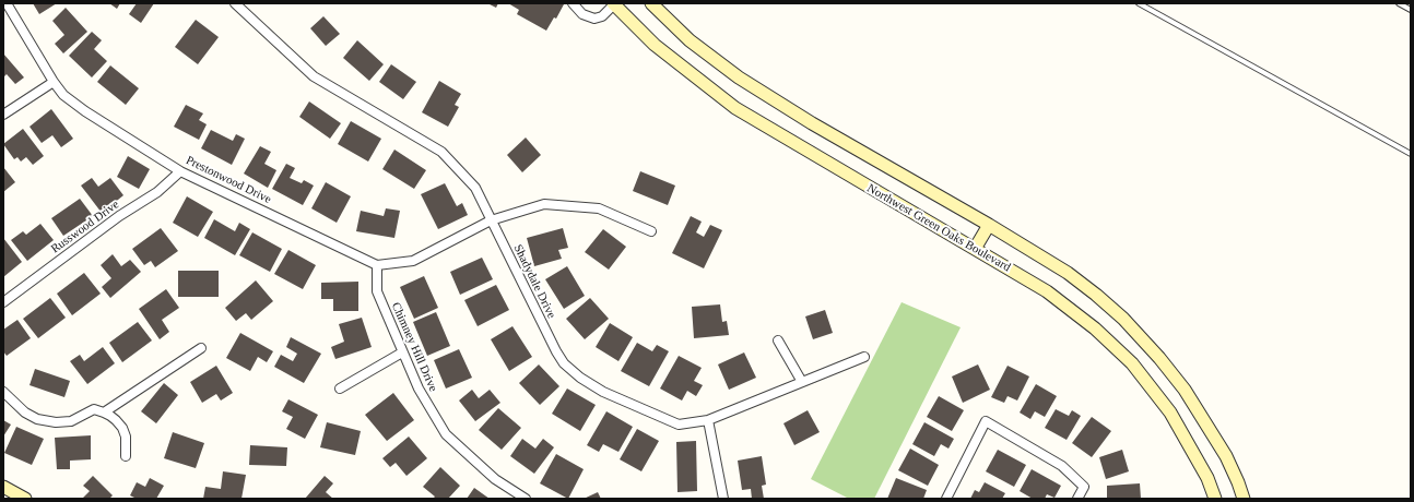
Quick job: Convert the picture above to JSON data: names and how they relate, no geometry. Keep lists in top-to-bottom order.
{
  "streets": {
    "main road": ["Northwest Green Oaks Boulevard"],
    "street": [
      "Prestonwood Drive",
      "Russwood Drive",
      "Shadydale Drive",
      "Chimney Hill Drive"
    ]
  },
  "crossings": [
    ["Prestonwood Drive", "Russwood Drive"],
    ["Prestonwood Drive", "Chimney Hill Drive"]
  ]
}
